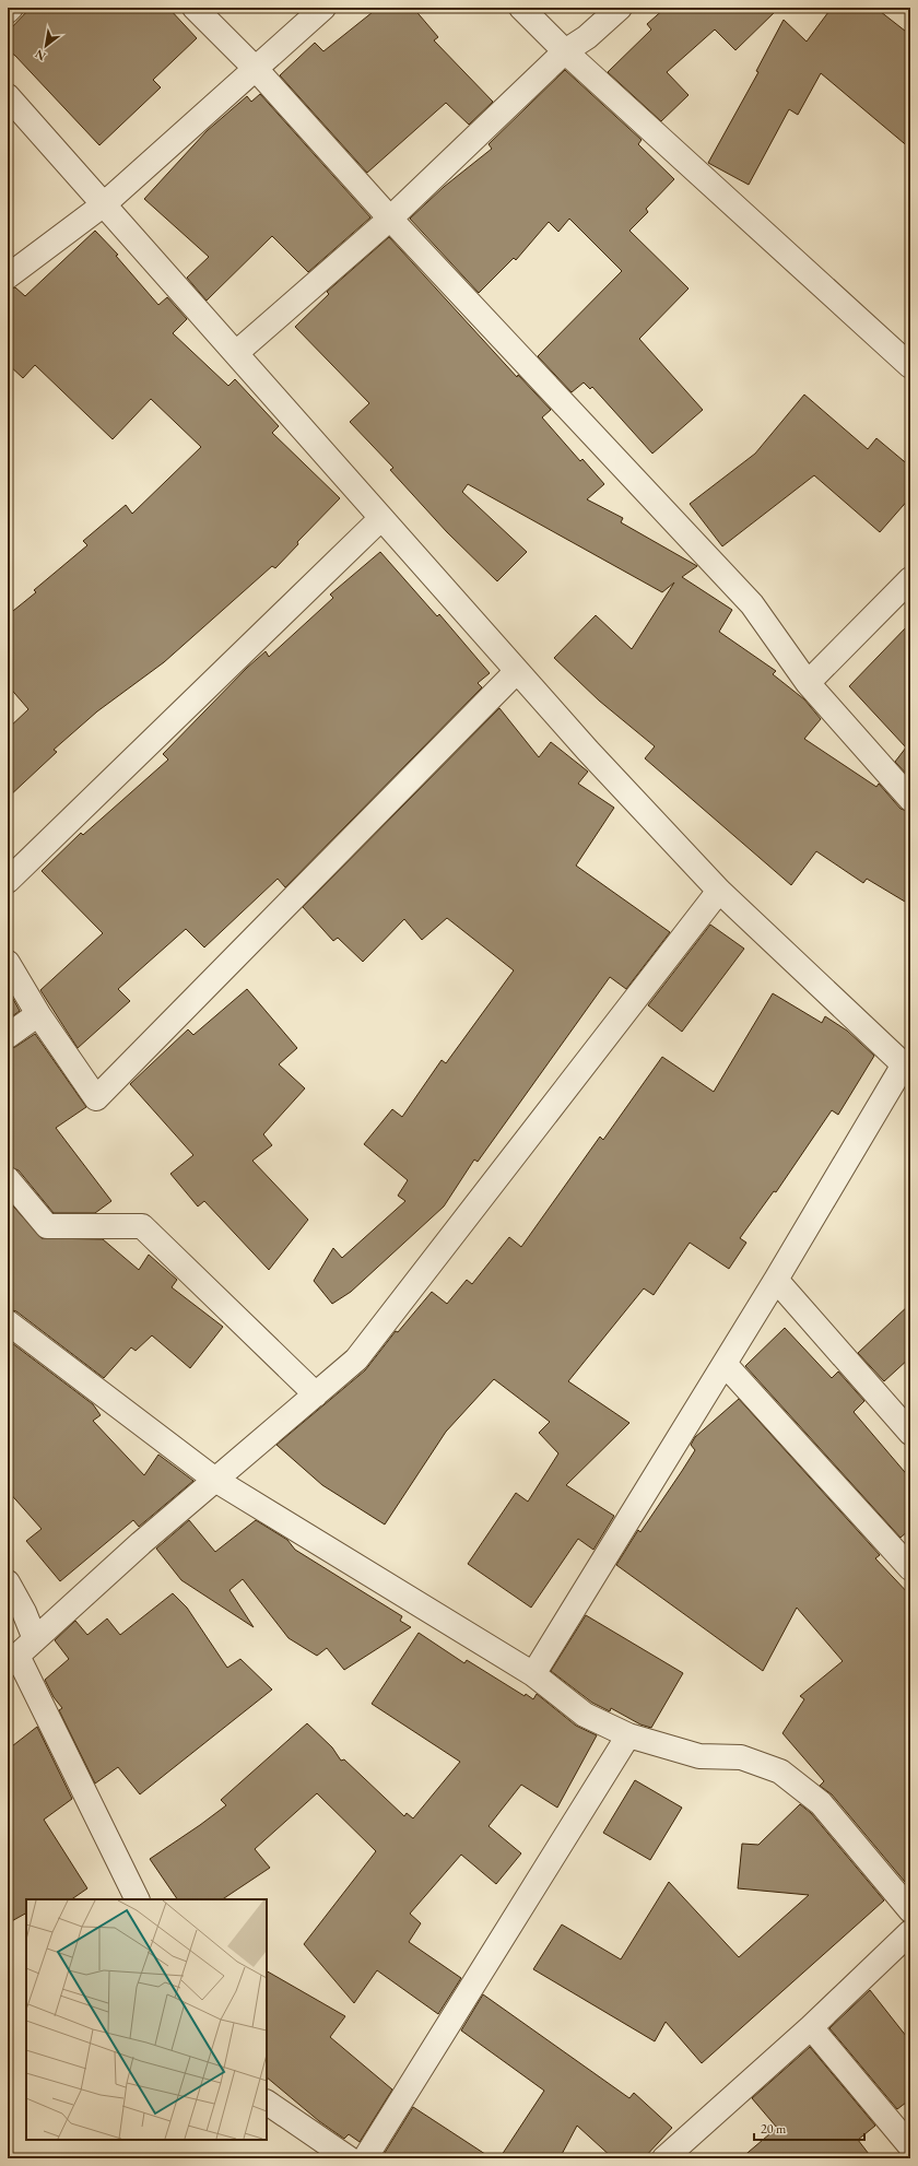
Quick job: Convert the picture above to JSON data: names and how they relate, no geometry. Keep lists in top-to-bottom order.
{
  "scale_bar": "20 m",
  "north": "bottom left"
}
